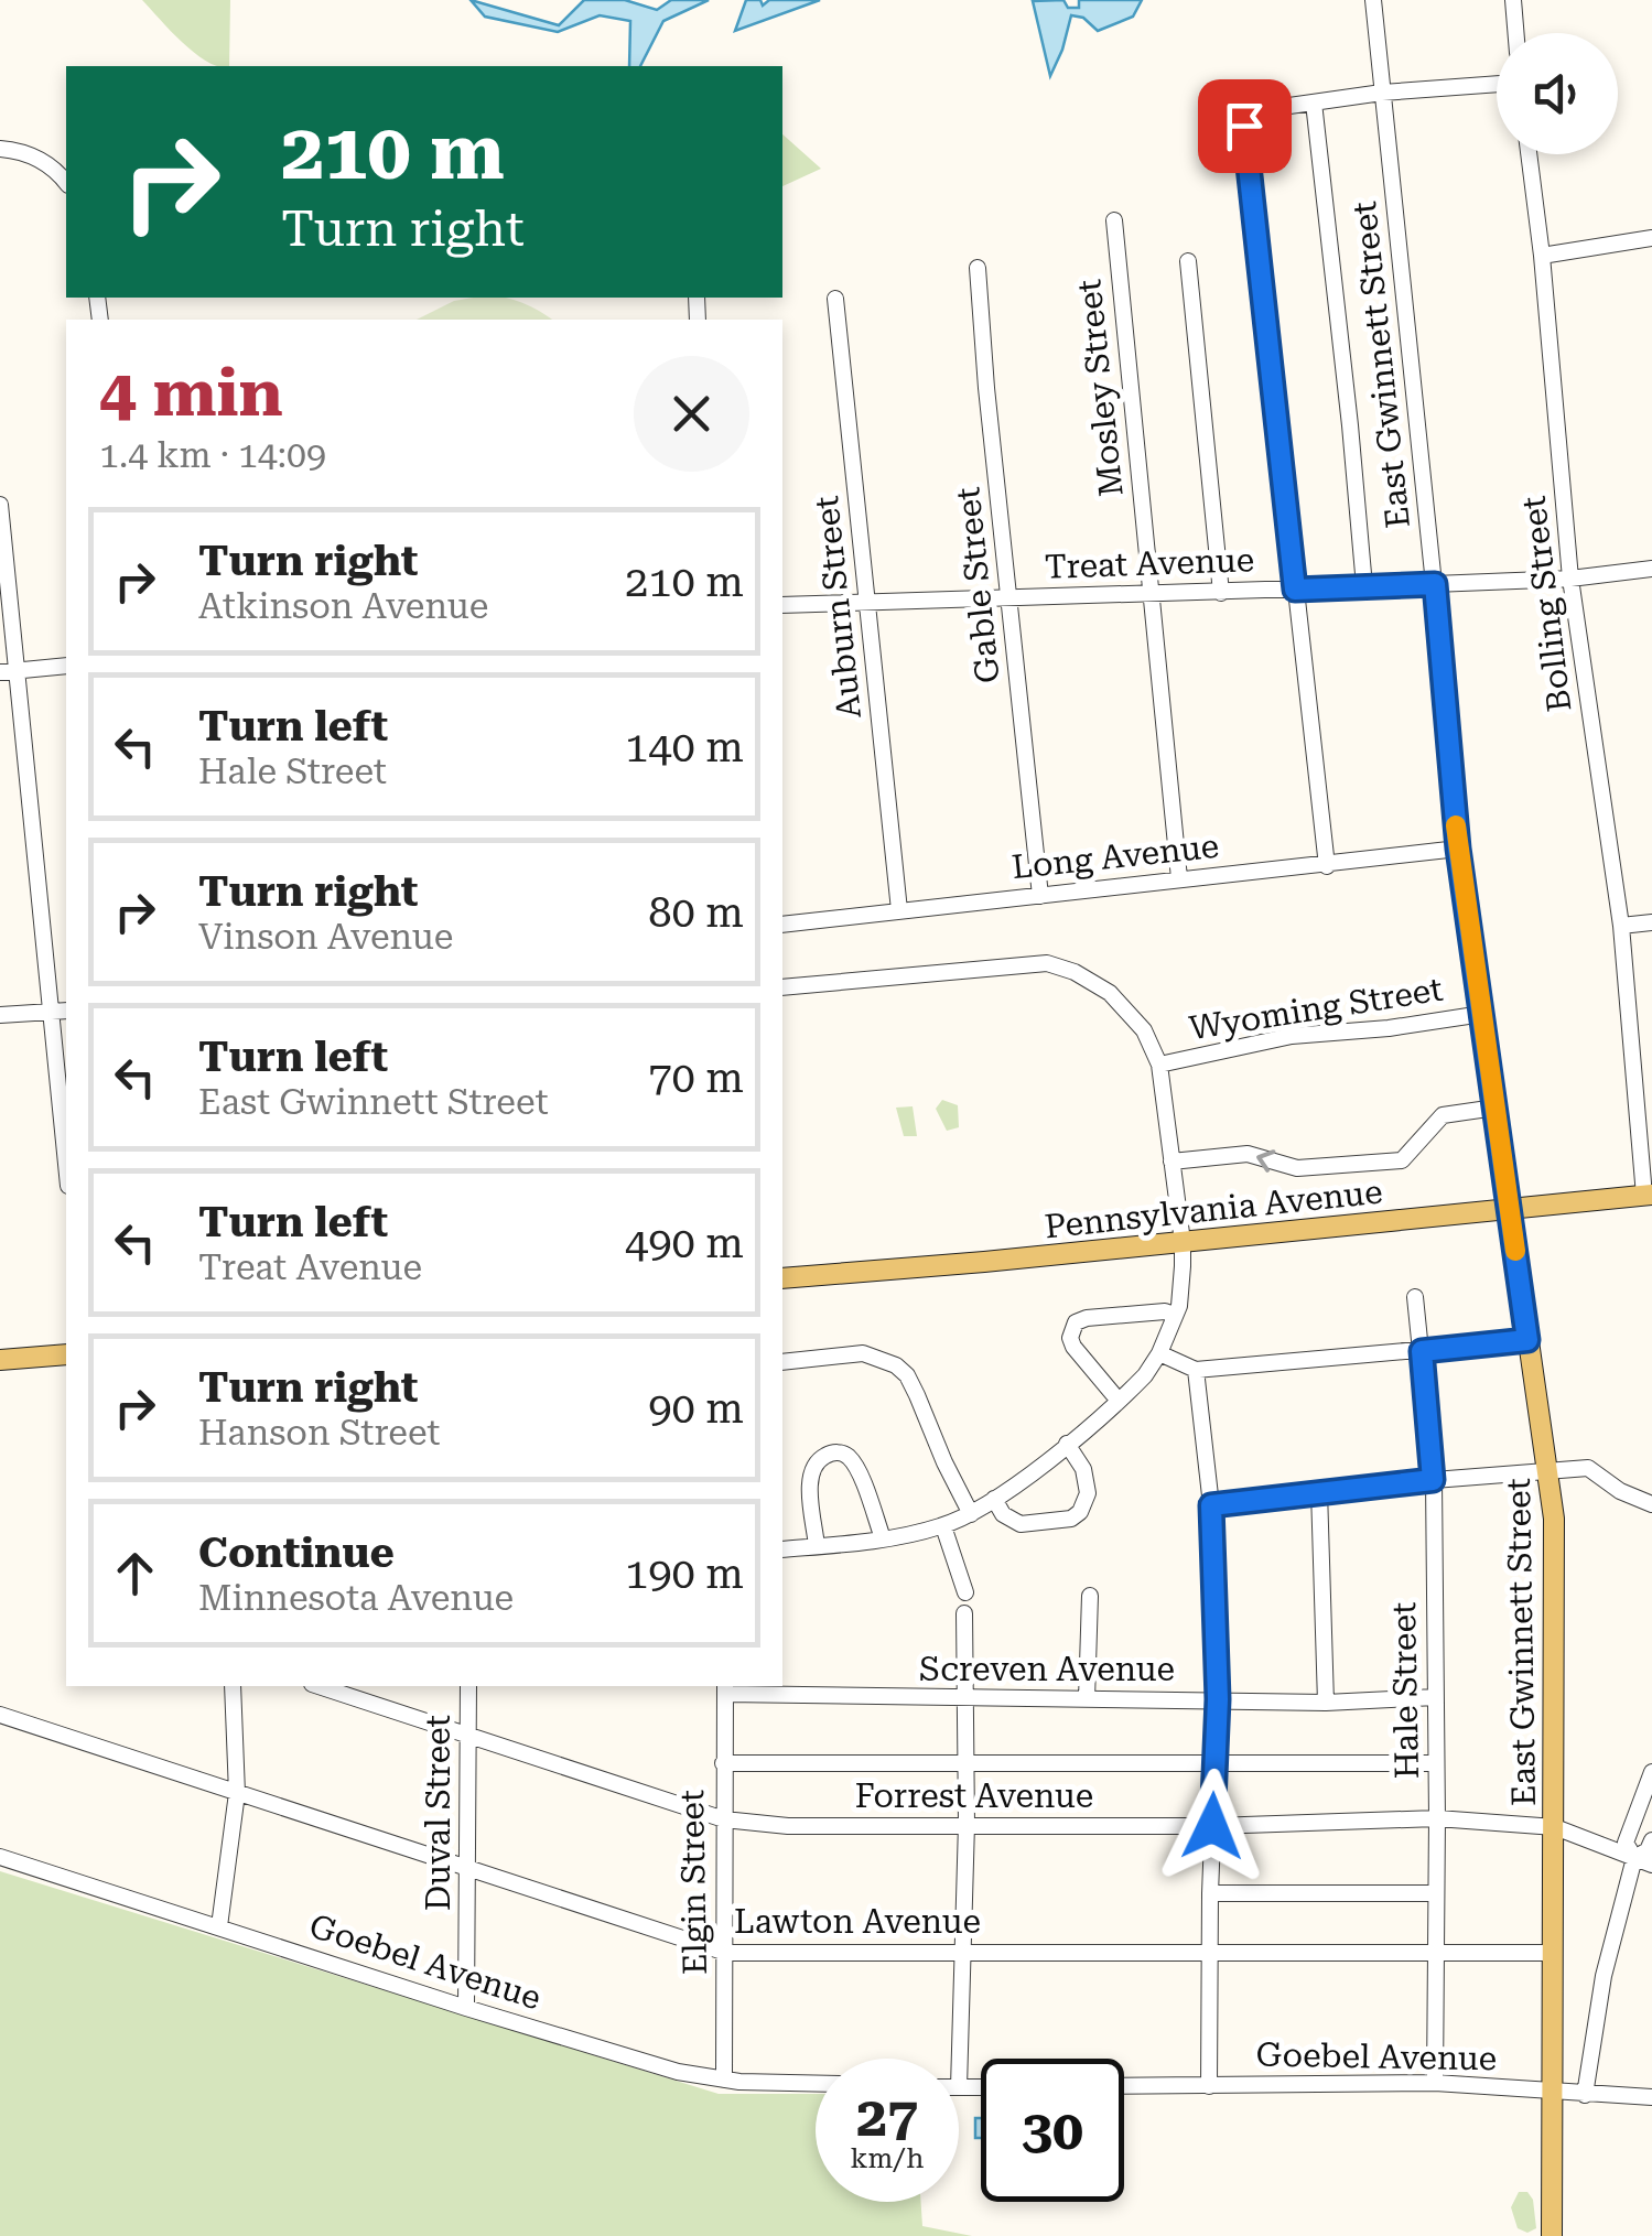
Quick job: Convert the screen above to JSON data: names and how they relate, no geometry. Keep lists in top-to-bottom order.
{
  "streets": {
    "main road": ["East Gwinnett Street", "Pennsylvania Avenue"],
    "street": [
      "Mosley Street",
      "Treat Avenue",
      "Gable Street",
      "Bolling Street",
      "Auburn Street",
      "Long Avenue",
      "Wyoming Street",
      "Screven Avenue",
      "Hale Street",
      "Forrest Avenue",
      "Duval Street",
      "Elgin Street",
      "Lawton Avenue",
      "Goebel Avenue"
    ]
  },
  "crossings": [
    ["East Gwinnett Street", "Treat Avenue"],
    ["East Gwinnett Street", "Long Avenue"],
    ["East Gwinnett Street", "Wyoming Street"],
    ["East Gwinnett Street", "Pennsylvania Avenue"],
    ["East Gwinnett Street", "Forrest Avenue"],
    ["East Gwinnett Street", "Lawton Avenue"],
    ["East Gwinnett Street", "Goebel Avenue"],
    ["Mosley Street", "Treat Avenue"],
    ["Mosley Street", "Long Avenue"],
    ["Treat Avenue", "Gable Street"],
    ["Treat Avenue", "Bolling Street"],
    ["Treat Avenue", "Auburn Street"],
    ["Gable Street", "Long Avenue"],
    ["Bolling Street", "Pennsylvania Avenue"],
    ["Auburn Street", "Long Avenue"],
    ["Screven Avenue", "Hale Street"],
    ["Screven Avenue", "Elgin Street"],
    ["Hale Street", "Forrest Avenue"],
    ["Hale Street", "Lawton Avenue"],
    ["Hale Street", "Goebel Avenue"],
    ["Forrest Avenue", "Duval Street"],
    ["Forrest Avenue", "Elgin Street"],
    ["Duval Street", "Lawton Avenue"],
    ["Duval Street", "Goebel Avenue"],
    ["Elgin Street", "Lawton Avenue"],
    ["Elgin Street", "Goebel Avenue"]
  ],
  "page": {
    "turn": ["210 m", "Turn right"],
    "heading": ["4 min", "1.4 km · 14:09"],
    "list": [
      {
        "name": "Turn right",
        "note": "Atkinson Avenue",
        "value": "210 m"
      },
      {
        "name": "Turn left",
        "note": "Hale Street",
        "value": "140 m"
      },
      {
        "name": "Turn right",
        "note": "Vinson Avenue",
        "value": "80 m"
      },
      {
        "name": "Turn left",
        "note": "East Gwinnett Street",
        "value": "70 m"
      },
      {
        "name": "Turn left",
        "note": "Treat Avenue",
        "value": "490 m"
      },
      {
        "name": "Turn right",
        "note": "Hanson Street",
        "value": "90 m"
      },
      {
        "name": "Continue",
        "note": "Minnesota Avenue",
        "value": "190 m"
      }
    ],
    "speed": "27 km/h",
    "limit": "30"
  }
}
